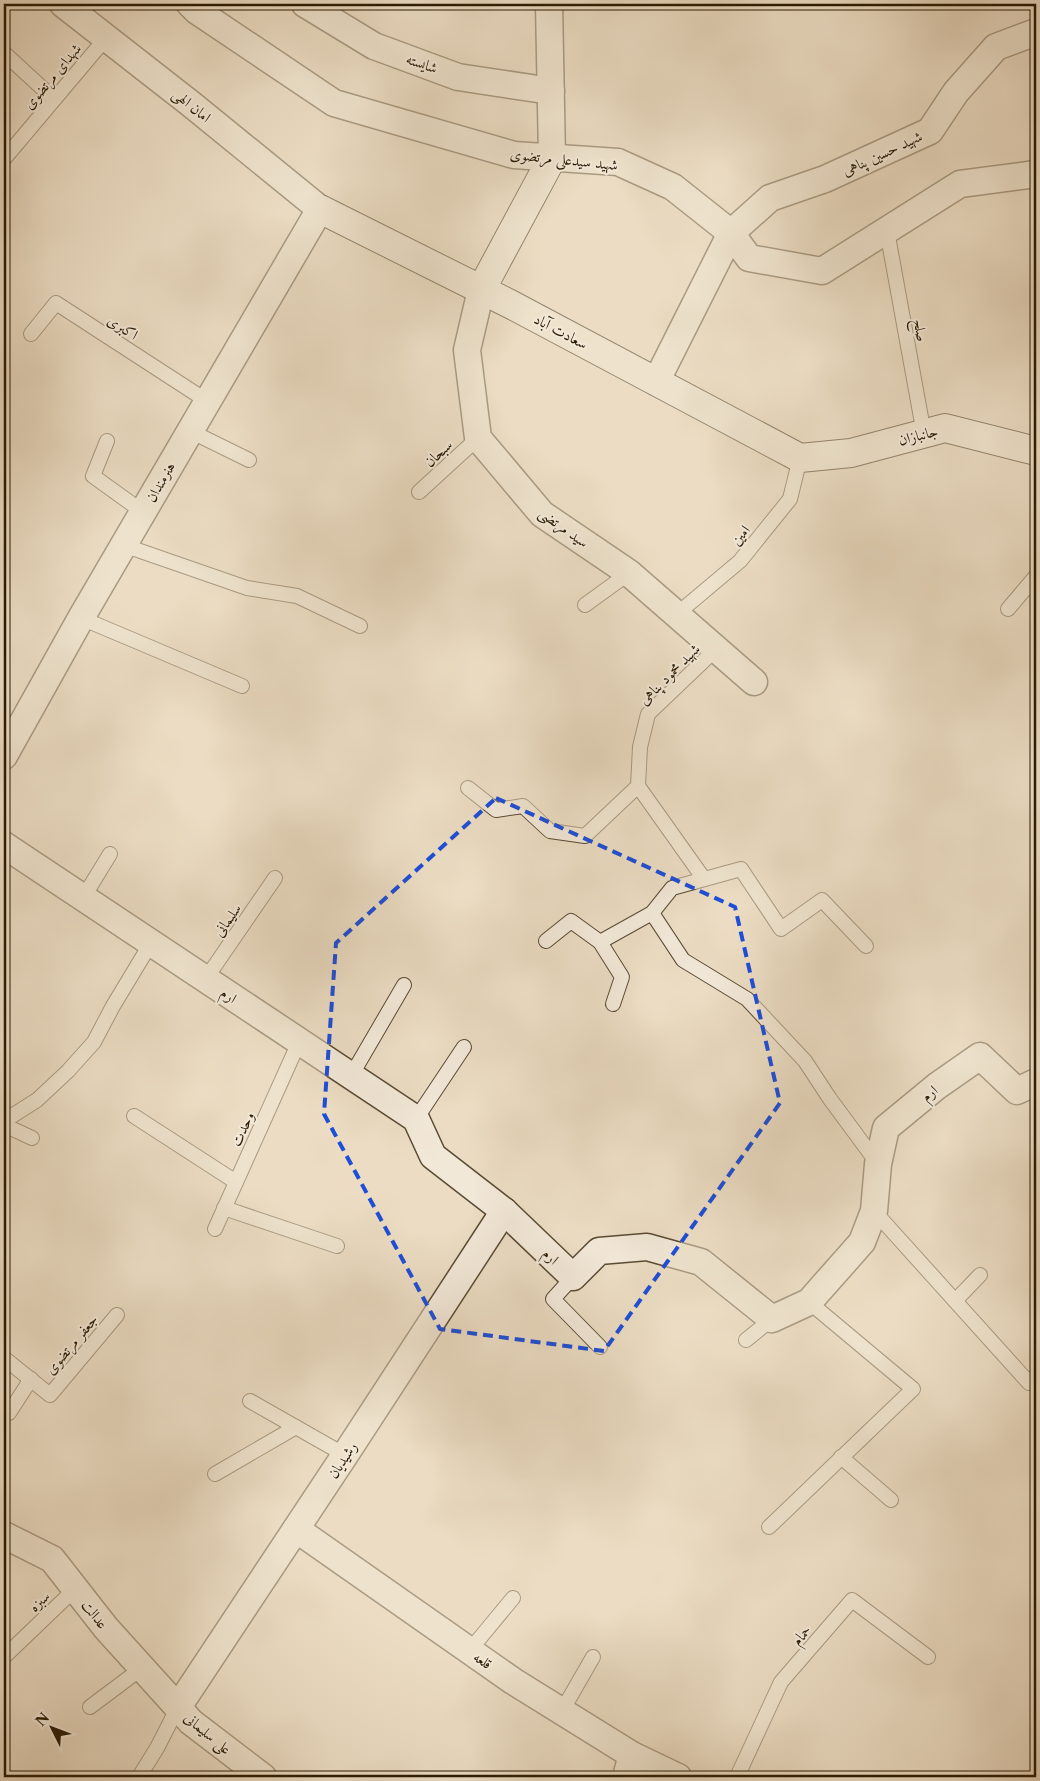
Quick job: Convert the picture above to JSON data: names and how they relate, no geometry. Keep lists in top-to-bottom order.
{
  "streets": {
    "street": [
      "شایسته",
      "امان الهی",
      "شهید حسین پناهی",
      "شهید سیدعلی مرتضوی",
      "سعادت آباد",
      "جانبازان",
      "هنرمندان",
      "سید مرتضی",
      "ارم",
      "رشیدیان",
      "عدالت",
      "قلعه",
      "علی سلیمانی"
    ],
    "lane": [
      "شهدای مرتضوی",
      "اکبری",
      "صلح",
      "سبحان",
      "امین",
      "شهید محمود پناهی",
      "سلیمانی",
      "وحدت",
      "جعفر مرتضوی",
      "سبزه",
      "حمام"
    ]
  },
  "crossings": [
    ["شهدای مرتضوی", "امان الهی"],
    ["امان الهی", "سعادت آباد"],
    ["امان الهی", "هنرمندان"],
    ["شهید حسین پناهی", "شهید سیدعلی مرتضوی"],
    ["شهید سیدعلی مرتضوی", "صلح"],
    ["اکبری", "هنرمندان"],
    ["صلح", "جانبازان"],
    ["سعادت آباد", "جانبازان"],
    ["سعادت آباد", "هنرمندان"],
    ["سعادت آباد", "امین"],
    ["جانبازان", "امین"],
    ["سبحان", "سید مرتضی"],
    ["سید مرتضی", "امین"],
    ["سید مرتضی", "شهید محمود پناهی"],
    ["سلیمانی", "ارم"],
    ["ارم", "وحدت"],
    ["ارم", "رشیدیان"],
    ["رشیدیان", "عدالت"],
    ["رشیدیان", "قلعه"],
    ["رشیدیان", "علی سلیمانی"],
    ["سبزه", "عدالت"],
    ["عدالت", "علی سلیمانی"]
  ],
  "north": "top left"
}
